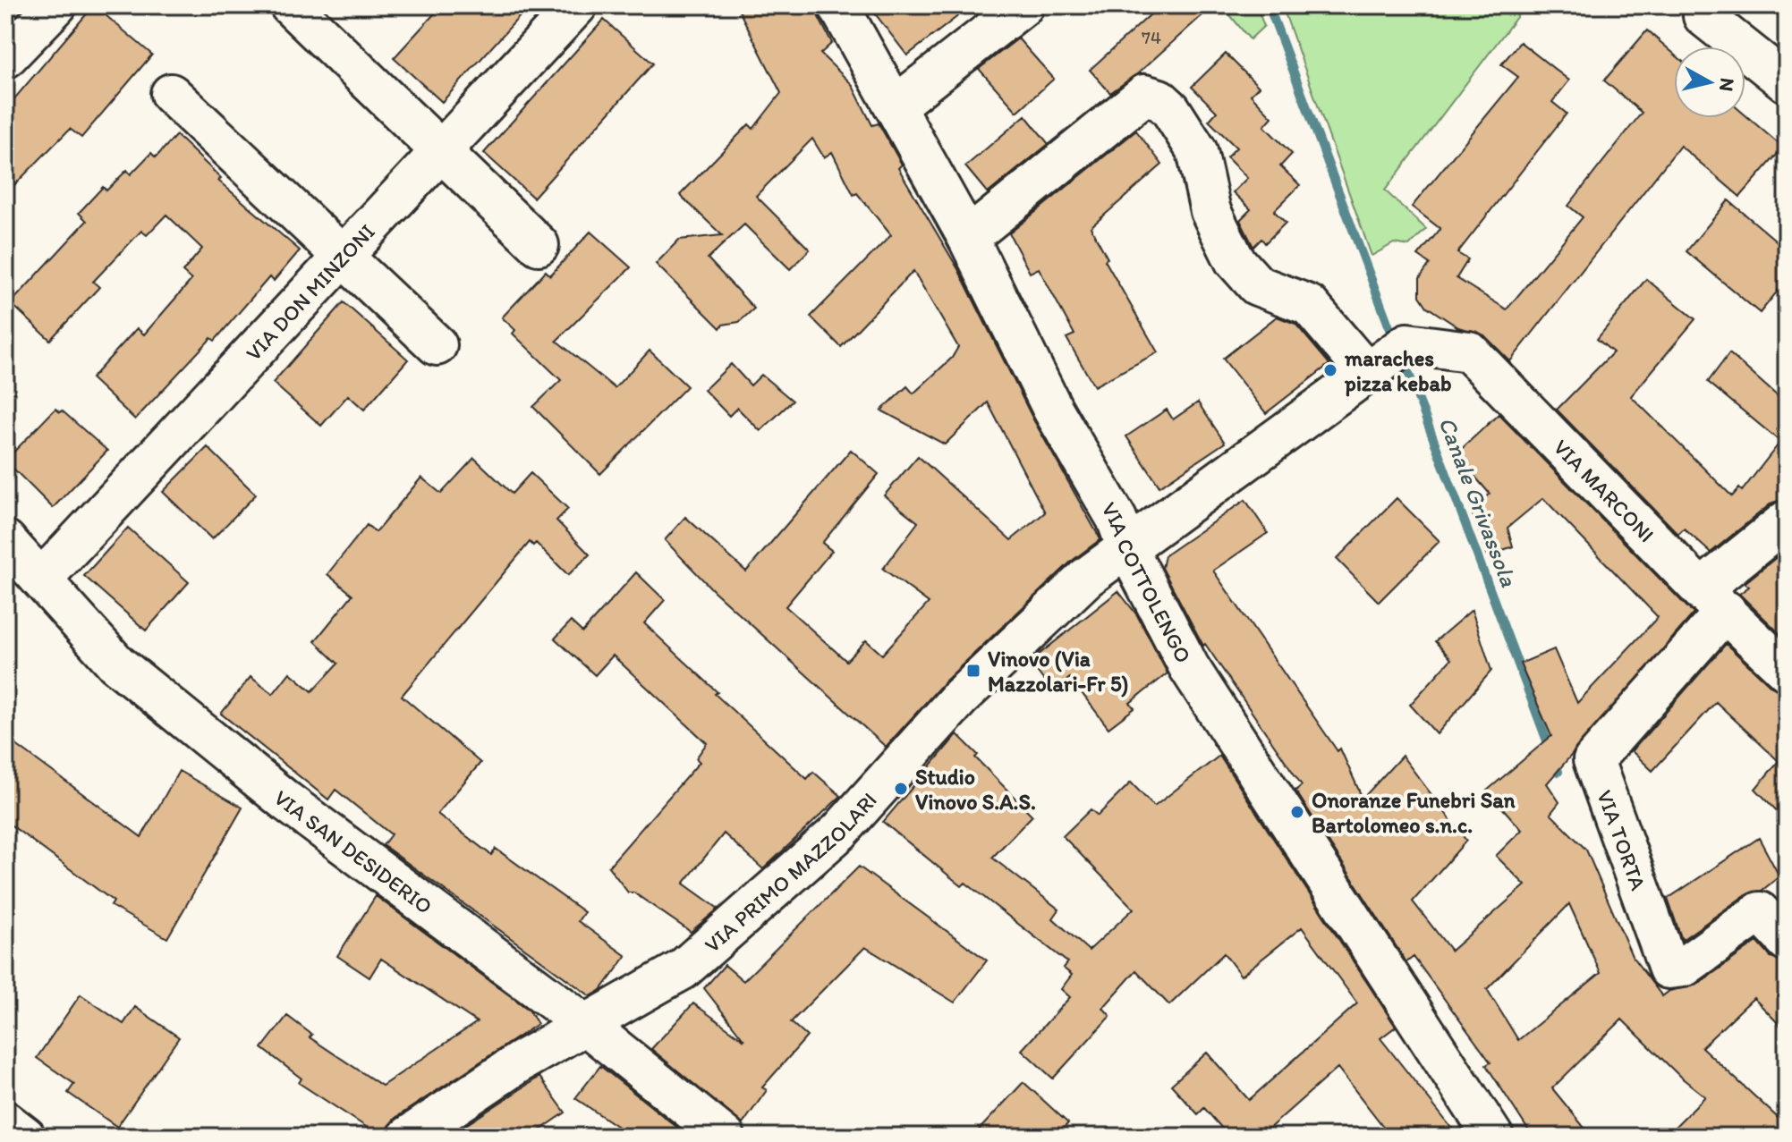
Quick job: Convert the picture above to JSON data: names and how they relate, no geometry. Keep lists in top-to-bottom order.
{
  "streets": {
    "street": [
      "VIA DON MINZONI",
      "VIA MARCONI",
      "VIA COTTOLENGO",
      "VIA TORTA",
      "VIA SAN DESIDERIO",
      "VIA PRIMO MAZZOLARI"
    ]
  },
  "crossings": [
    ["VIA DON MINZONI", "VIA SAN DESIDERIO"],
    ["VIA MARCONI", "VIA TORTA"],
    ["VIA MARCONI", "VIA PRIMO MAZZOLARI"],
    ["VIA COTTOLENGO", "VIA PRIMO MAZZOLARI"],
    ["VIA SAN DESIDERIO", "VIA PRIMO MAZZOLARI"]
  ],
  "water": ["Canale Grivassola"],
  "places": {
    "other": ["maraches pizza kebab", "Studio Vinovo S.A.S.", "Onoranze Funebri San Bartolomeo s.n.c."],
    "transit": ["Vinovo (Via Mazzolari-Fr 5)"]
  },
  "house_numbers": ["74"],
  "north": "right"
}
